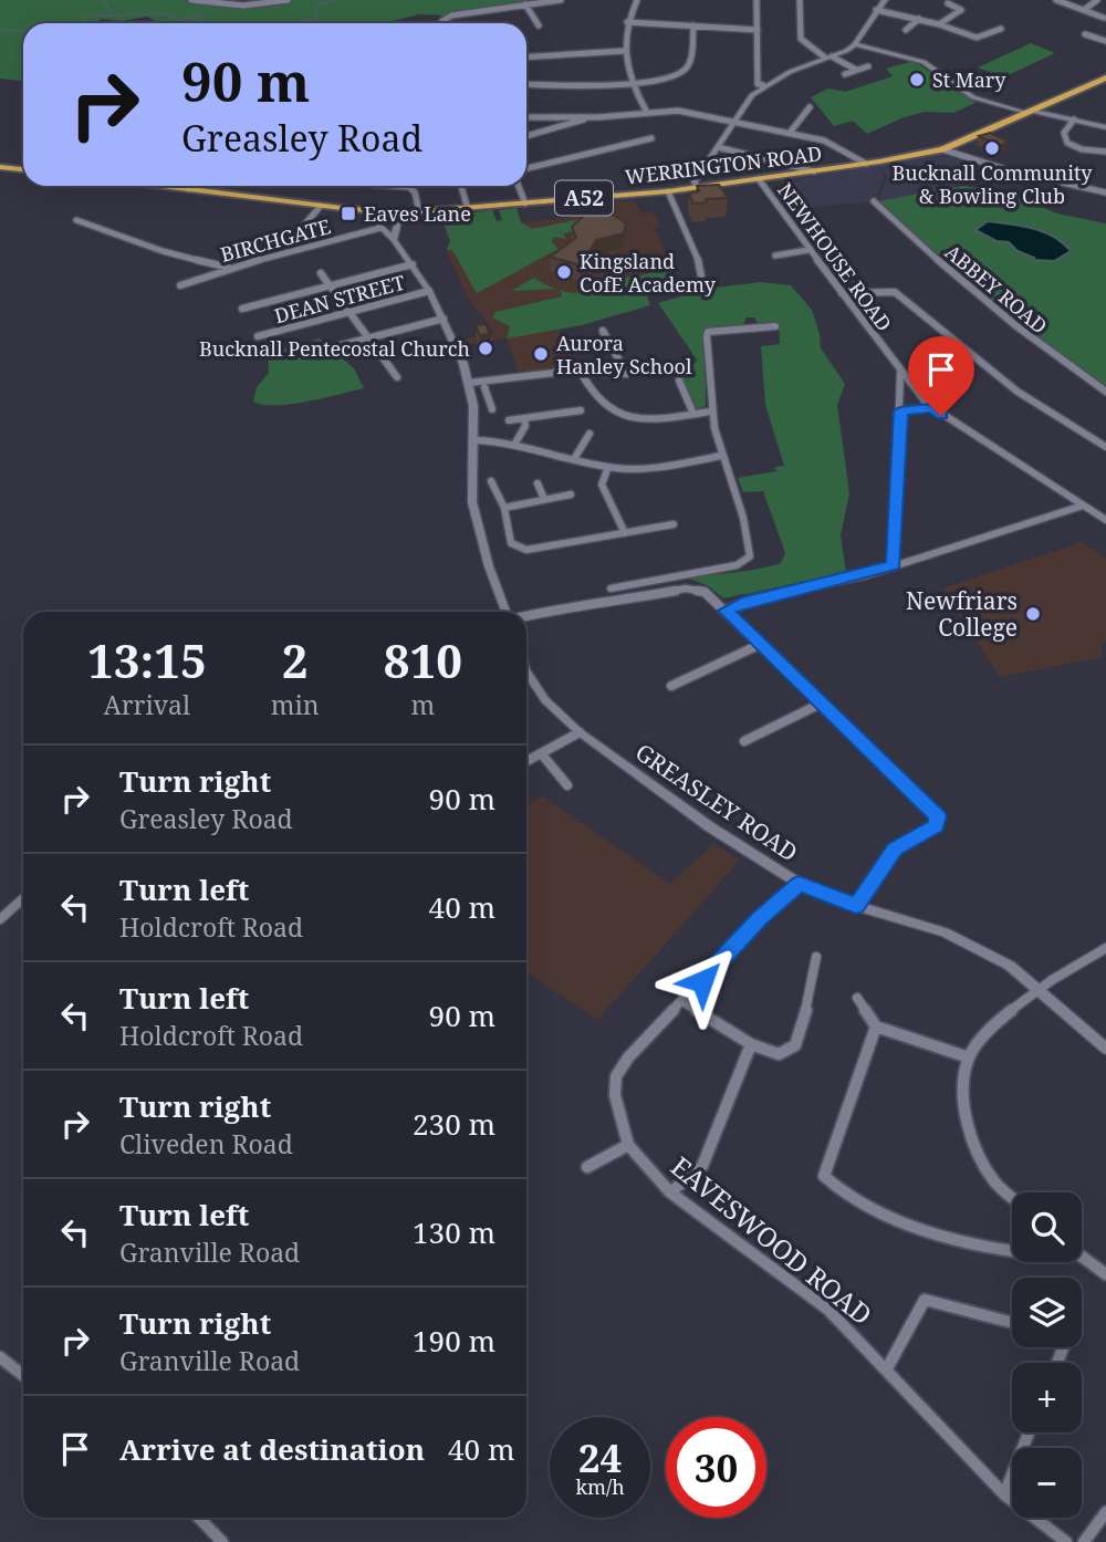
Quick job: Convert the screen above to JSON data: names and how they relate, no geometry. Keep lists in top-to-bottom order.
{
  "streets": {
    "highway": ["WERRINGTON ROAD", "A52"],
    "street": [
      "BIRCHGATE",
      "NEWHOUSE ROAD",
      "ABBEY ROAD",
      "DEAN STREET",
      "GREASLEY ROAD",
      "EAVESWOOD ROAD"
    ]
  },
  "crossings": [
    ["WERRINGTON ROAD", "NEWHOUSE ROAD"],
    ["GREASLEY ROAD", "EAVESWOOD ROAD"]
  ],
  "places": {
    "other": [
      "St Mary",
      "Bucknall Community & Bowling Club",
      "Kingsland CofE Academy",
      "Bucknall Pentecostal Church",
      "Aurora Hanley School",
      "Newfriars College"
    ],
    "transit": ["Eaves Lane"]
  },
  "page": {
    "turn": ["90 m", "Greasley Road"],
    "eta": [
      "13:15",
      "Arrival",
      "2",
      "min",
      "810",
      "m"
    ],
    "list": [
      {
        "name": "Turn right",
        "note": "Greasley Road",
        "value": "90 m"
      },
      {
        "name": "Turn left",
        "note": "Holdcroft Road",
        "value": "40 m"
      },
      {
        "name": "Turn left",
        "note": "Holdcroft Road",
        "value": "90 m"
      },
      {
        "name": "Turn right",
        "note": "Cliveden Road",
        "value": "230 m"
      },
      {
        "name": "Turn left",
        "note": "Granville Road",
        "value": "130 m"
      },
      {
        "name": "Turn right",
        "note": "Granville Road",
        "value": "190 m"
      },
      {
        "name": "Arrive at destination",
        "value": "40 m"
      }
    ],
    "map_buttons": ["+", "−"],
    "speed": "24 km/h",
    "limit": "30"
  }
}
